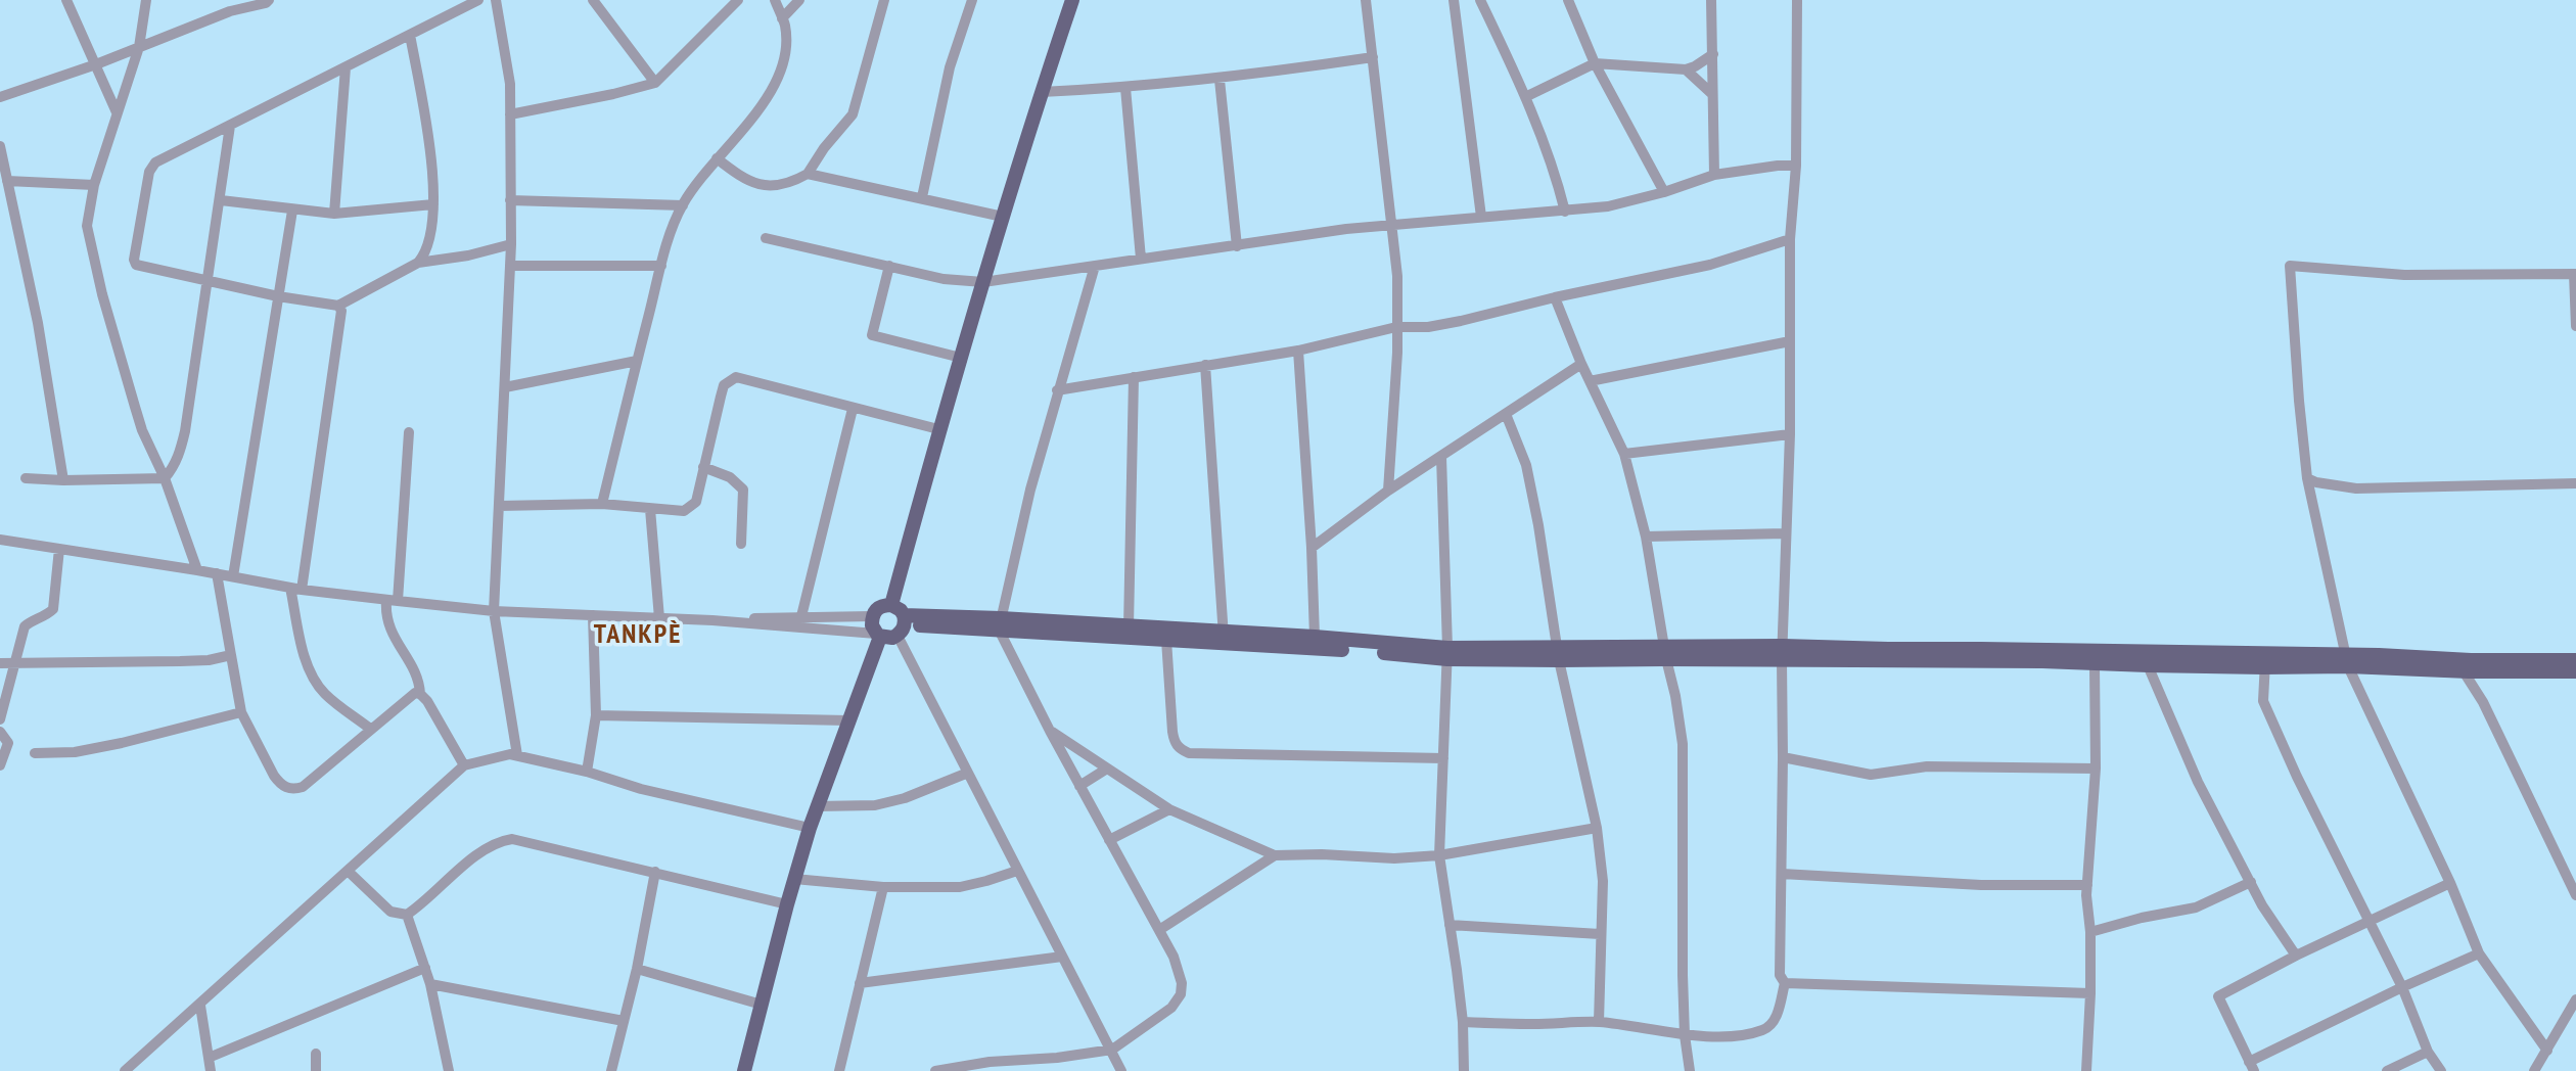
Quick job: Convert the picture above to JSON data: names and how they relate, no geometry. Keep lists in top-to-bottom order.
{
  "districts": ["TANKPÈ"]
}
